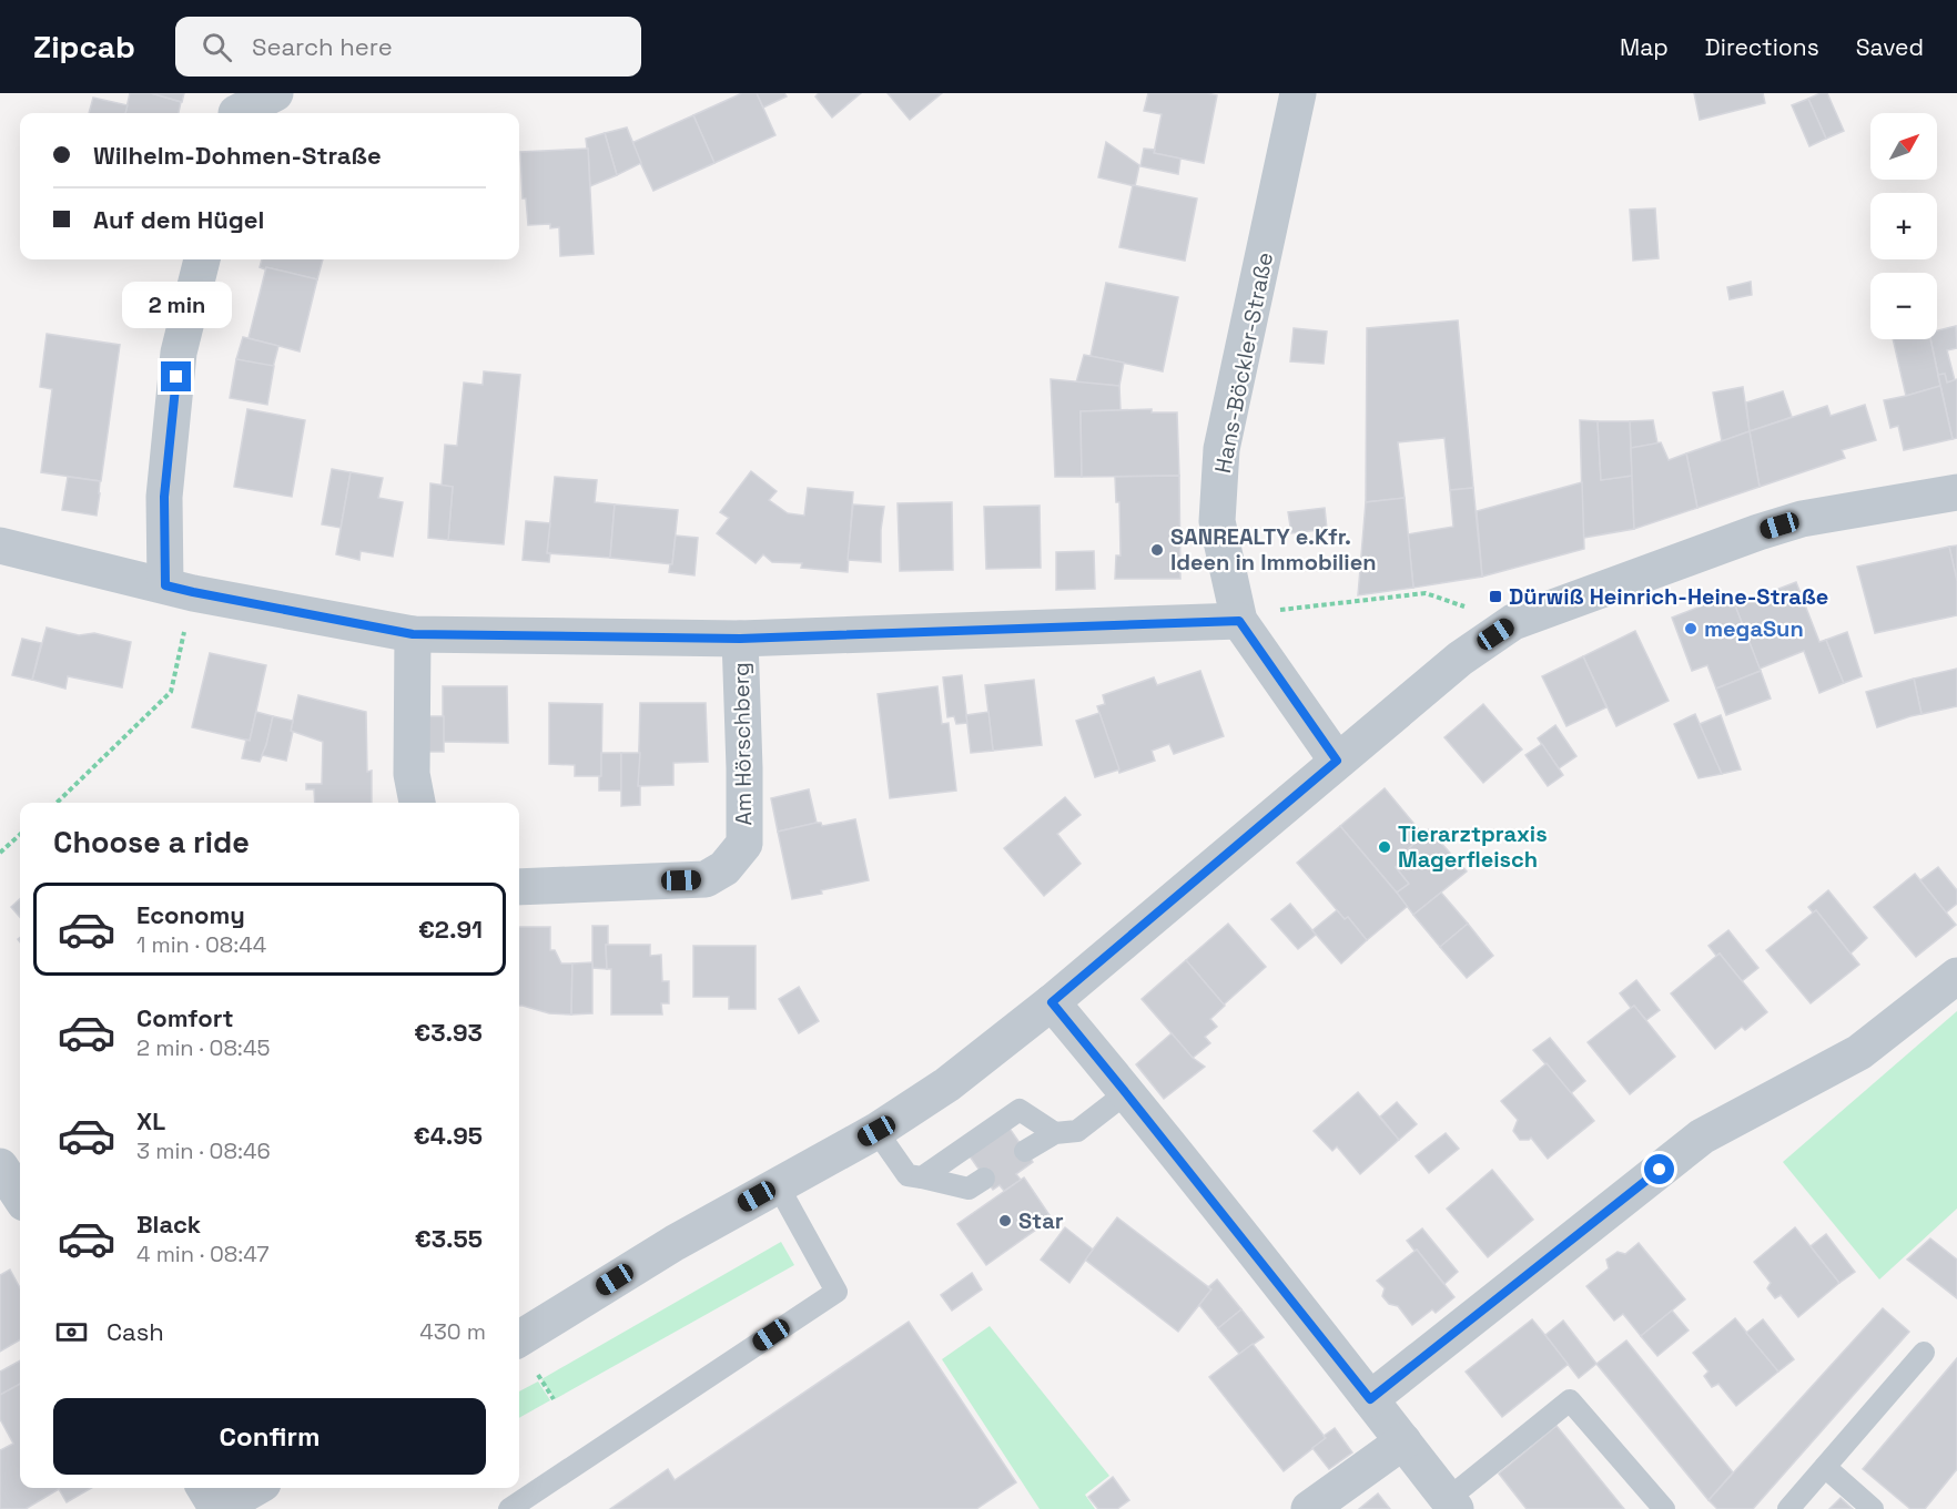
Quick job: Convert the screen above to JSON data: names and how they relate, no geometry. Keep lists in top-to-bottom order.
{
  "streets": {
    "street": ["Hans-Böckler-Straße", "Am Hörschberg"]
  },
  "crossings": [
    ["Hans-Böckler-Straße", "Am Hörschberg"]
  ],
  "places": {
    "other": [
      "SANREALTY e.Kfr. Ideen in Immobilien",
      "megaSun",
      "Tierarztpraxis Magerfleisch",
      "Star"
    ],
    "transit": ["Dürwiß Heinrich-Heine-Straße"]
  },
  "north": "top right",
  "page": {
    "header": "Zipcab",
    "search": "Search here",
    "nav": ["Map", "Directions", "Saved"],
    "map_buttons": ["+", "−"],
    "banner": ["Wilhelm-Dohmen-Straße", "Auf dem Hügel"],
    "bubble": "2 min",
    "heading": "Choose a ride",
    "list": [
      {
        "name": "Economy",
        "note": "1 min · 08:44",
        "value": "€2.91"
      },
      {
        "name": "Comfort",
        "note": "2 min · 08:45",
        "value": "€3.93"
      },
      {
        "name": "XL",
        "note": "3 min · 08:46",
        "value": "€4.95"
      },
      {
        "name": "Black",
        "note": "4 min · 08:47",
        "value": "€3.55"
      }
    ],
    "pay": ["Cash", "430 m"],
    "buttons": "Confirm"
  }
}
